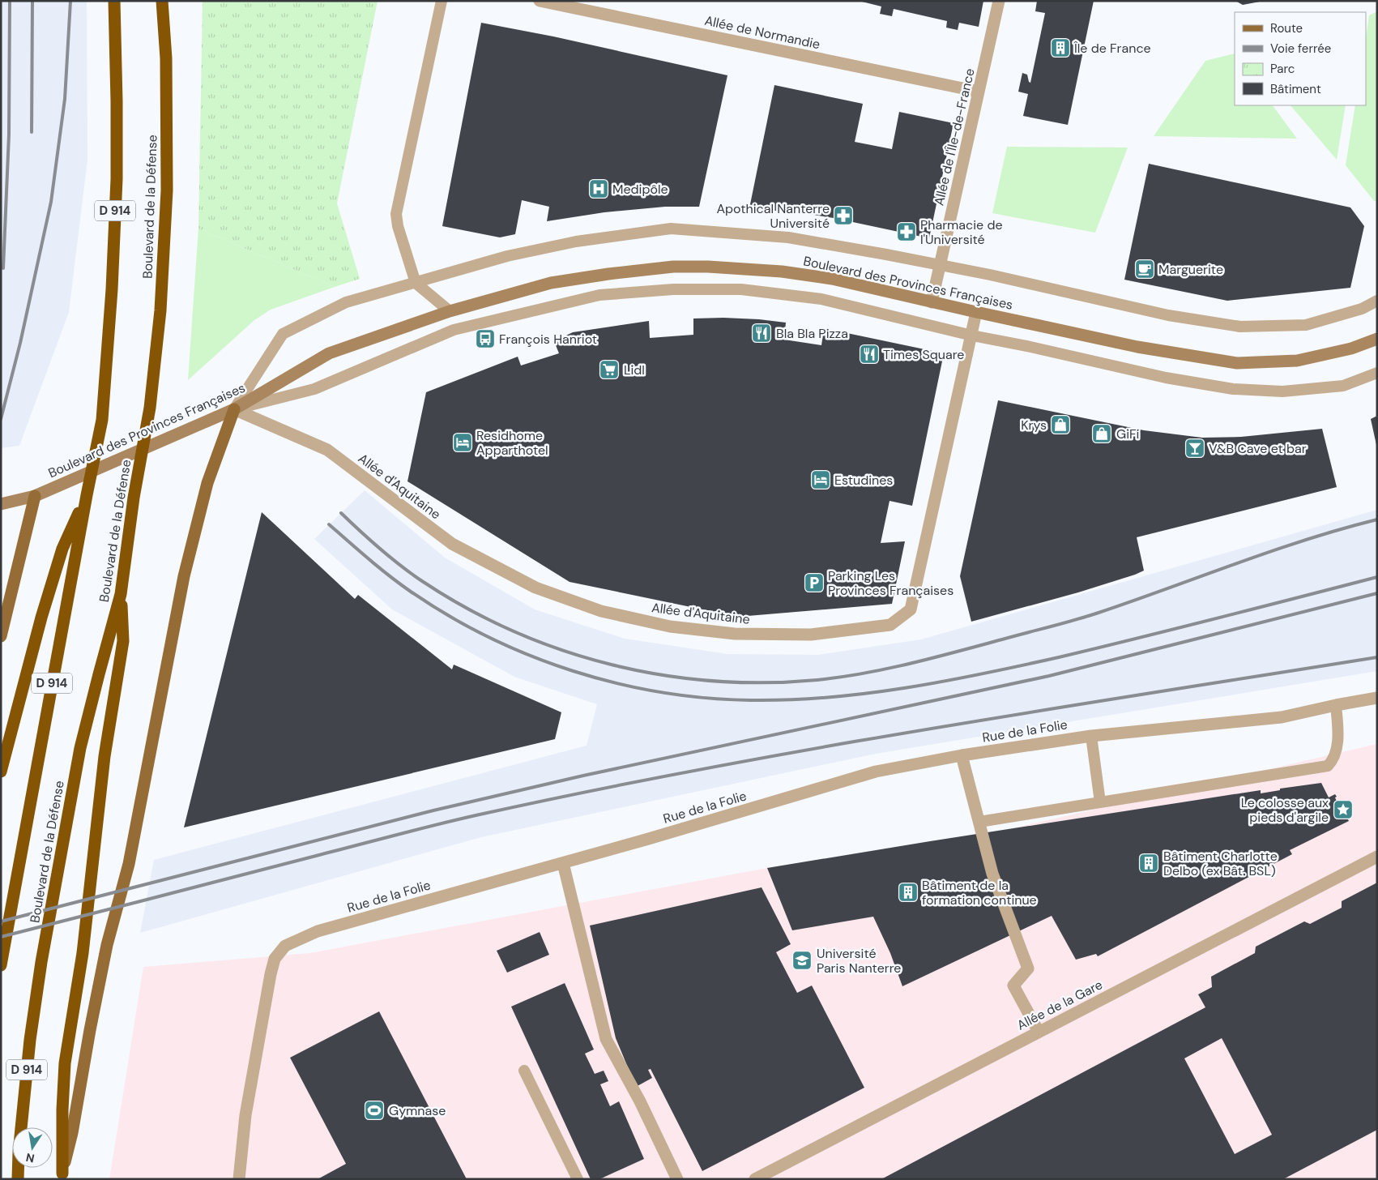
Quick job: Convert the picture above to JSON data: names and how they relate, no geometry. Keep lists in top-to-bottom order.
{
  "streets": {
    "highway": ["Boulevard de la Défense", "D 914"],
    "main road": ["Boulevard des Provinces Françaises"],
    "street": [
      "Allée de Normandie",
      "Allée de l'Île-de-France",
      "Allée d'Aquitaine",
      "Rue de la Folie",
      "Allée de la Gare"
    ]
  },
  "crossings": [
    ["Allée de Normandie", "Allée de l'Île-de-France"],
    ["Allée de l'Île-de-France", "Boulevard des Provinces Françaises"],
    ["Boulevard des Provinces Françaises", "Allée d'Aquitaine"]
  ],
  "places": {
    "building": ["Île de France", "Bâtiment Charlotte Delbo (ex Bât. BSL)", "Bâtiment de la formation continue"],
    "hospital": ["Medipôle"],
    "pharmacy": ["Apothical Nanterre Université", "Pharmacie de l'Université"],
    "cafe": ["Marguerite"],
    "restaurant": ["Bla Bla Pizza", "Times Square"],
    "bus stop": ["François Hanriot"],
    "supermarket": ["Lidl"],
    "shop": ["Krys", "GiFi"],
    "hotel": ["Residhome Apparthotel", "Estudines"],
    "bar": ["V&B Cave et bar"],
    "parking": ["Parking Les Provinces Françaises"],
    "place": ["Le colosse aux pieds d'argile"],
    "school or university": ["Université Paris Nanterre"],
    "sports": ["Gymnase"]
  },
  "legend": [
    "Route",
    "Voie ferrée",
    "Parc",
    "Bâtiment"
  ],
  "north": "bottom"
}
